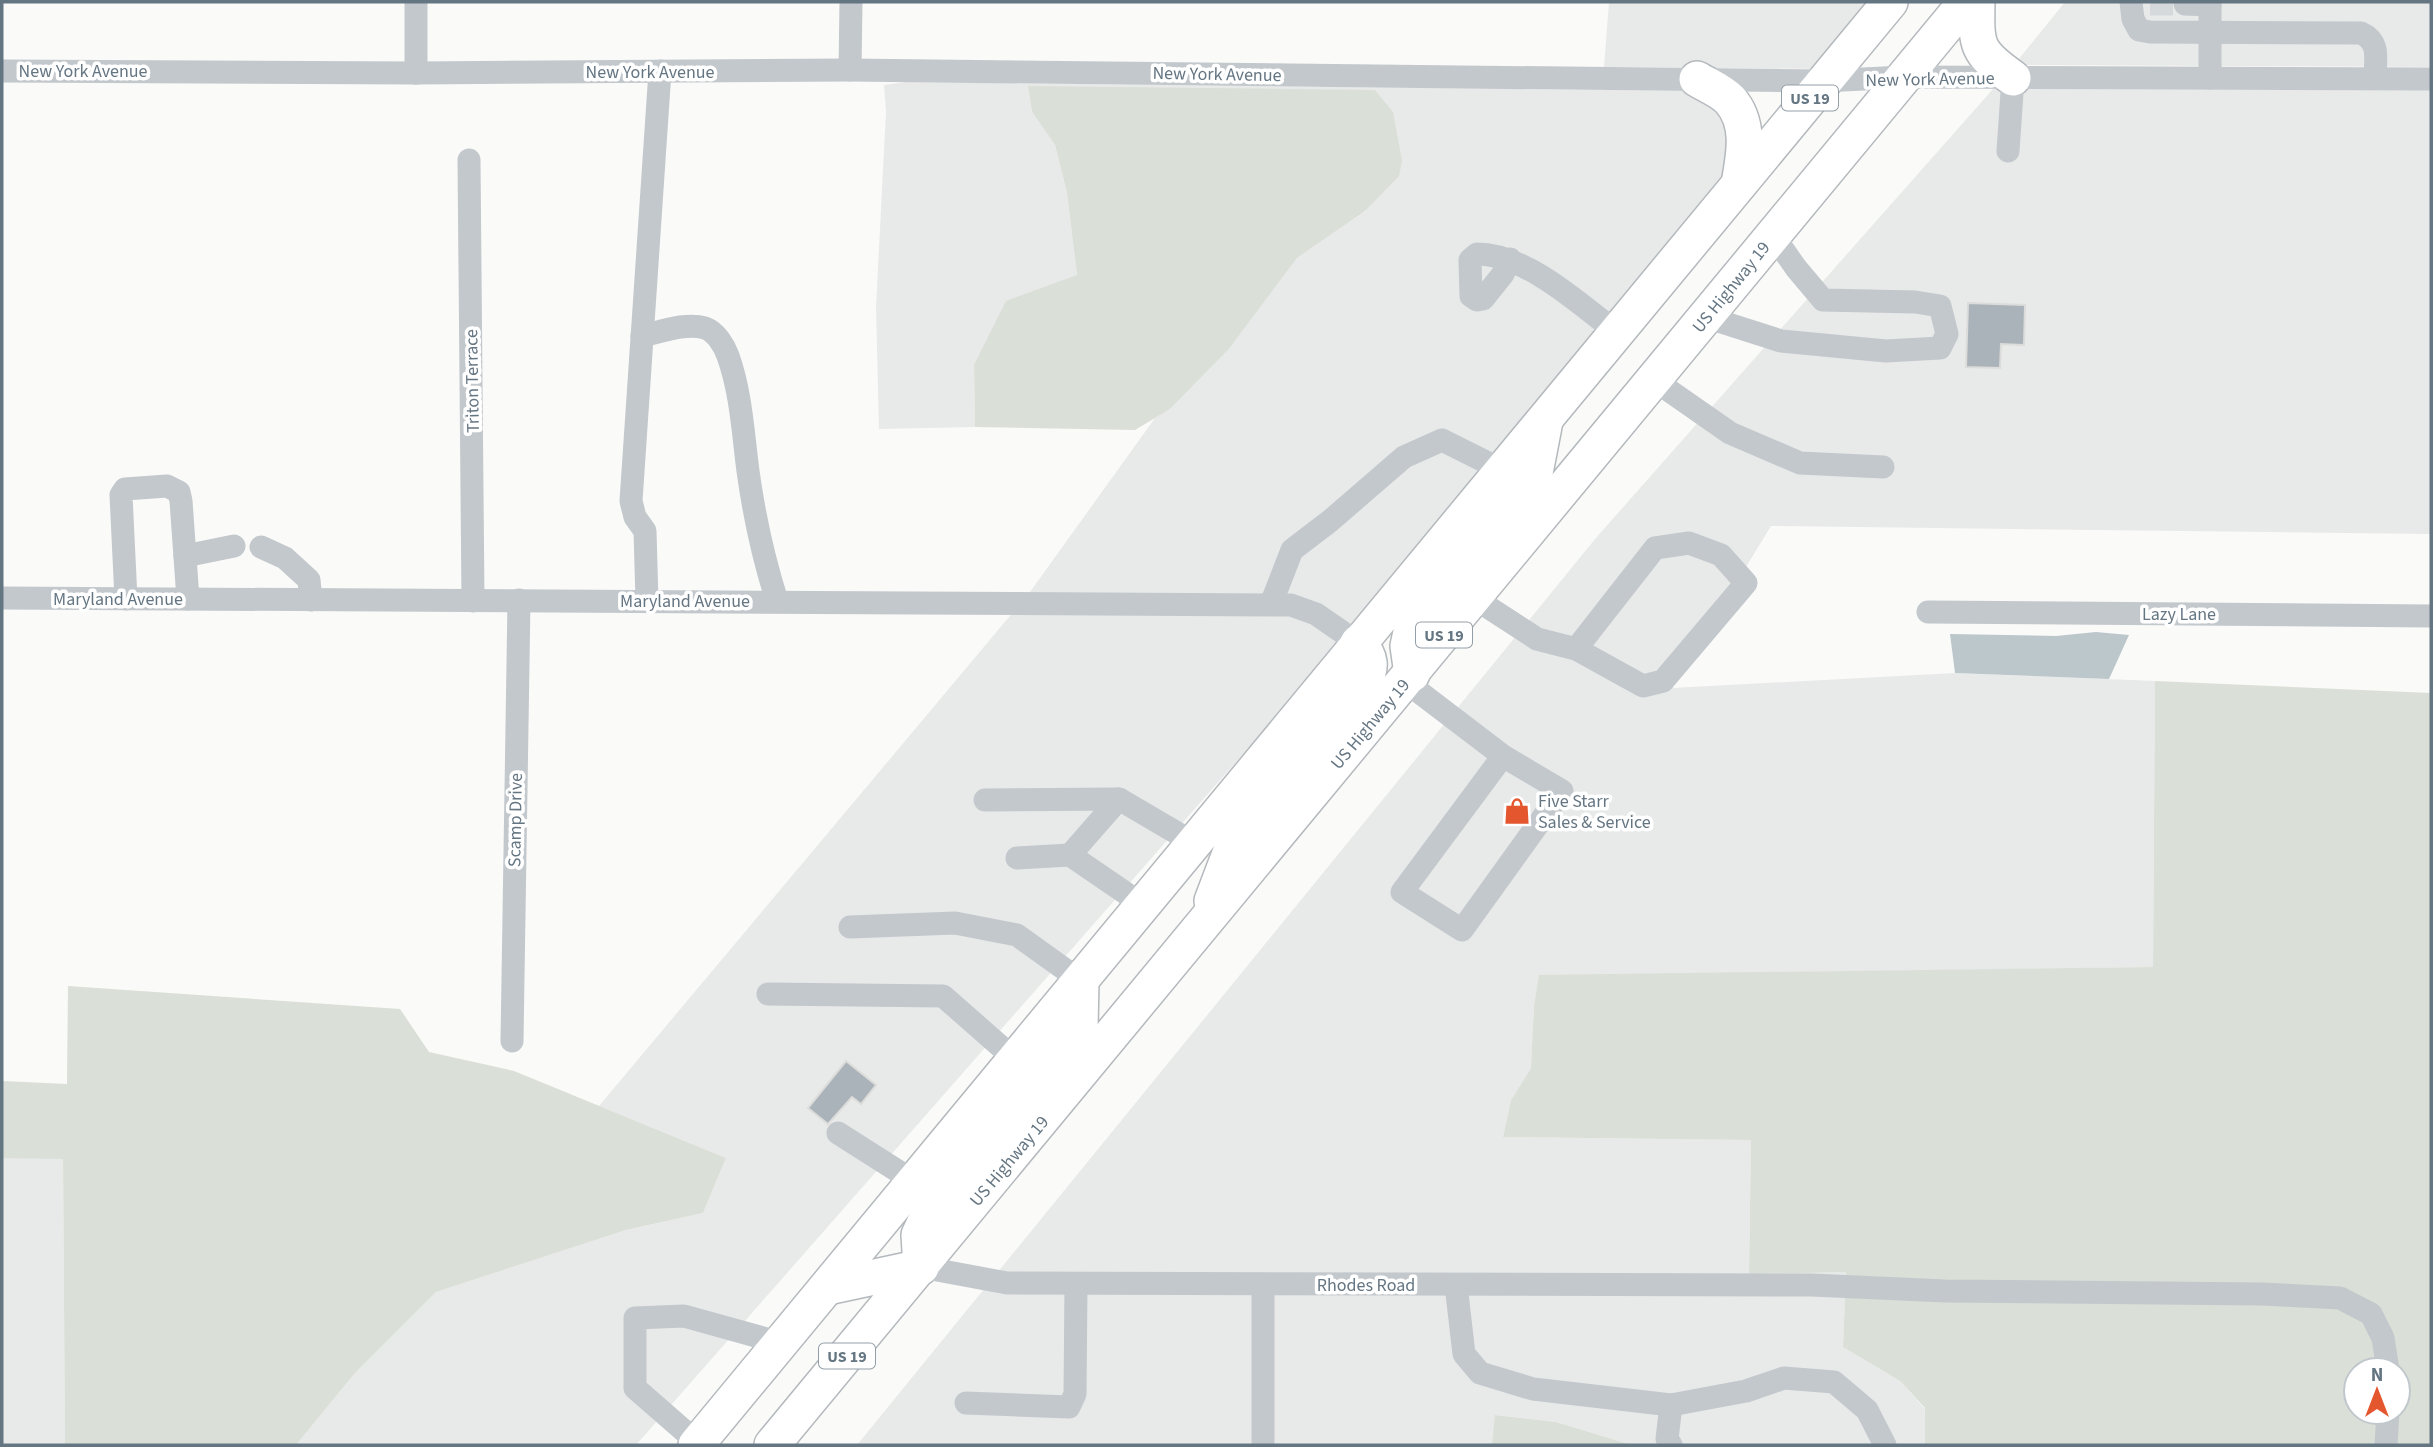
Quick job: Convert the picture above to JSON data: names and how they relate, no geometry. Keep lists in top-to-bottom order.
{
  "streets": {
    "highway": ["US 19", "US Highway 19"],
    "street": [
      "New York Avenue",
      "Triton Terrace",
      "Maryland Avenue",
      "Lazy Lane",
      "Scamp Drive",
      "Rhodes Road"
    ]
  },
  "crossings": [
    ["New York Avenue", "US 19"],
    ["New York Avenue", "US Highway 19"],
    ["US 19", "Maryland Avenue"],
    ["US Highway 19", "Rhodes Road"],
    ["Triton Terrace", "Maryland Avenue"],
    ["Maryland Avenue", "Scamp Drive"]
  ],
  "places": {
    "shop": ["Five Starr Sales & Service"]
  },
  "north": "top"
}
